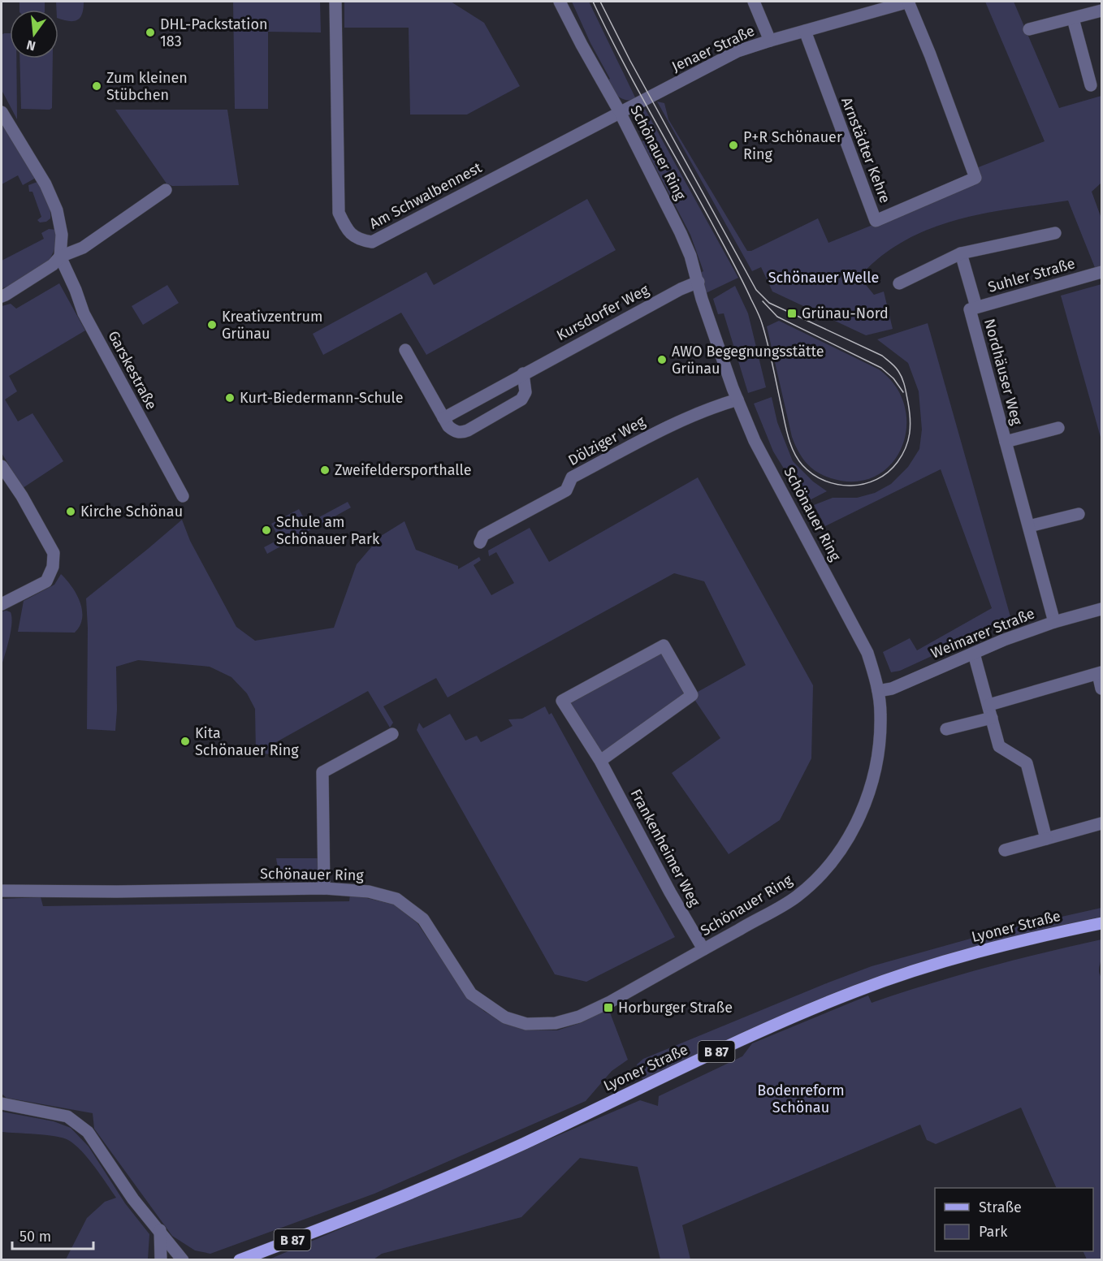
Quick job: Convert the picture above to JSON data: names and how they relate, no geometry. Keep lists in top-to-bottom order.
{
  "streets": {
    "main road": ["Lyoner Straße", "B 87"],
    "street": [
      "Jenaer Straße",
      "Arnstädter Kehre",
      "Schönauer Ring",
      "Am Schwalbennest",
      "Suhler Straße",
      "Kursdorfer Weg",
      "Garskestraße",
      "Nordhäuser Weg",
      "Dölziger Weg",
      "Weimarer Straße",
      "Frankenheimer Weg"
    ]
  },
  "crossings": [
    ["Jenaer Straße", "Arnstädter Kehre"],
    ["Jenaer Straße", "Schönauer Ring"],
    ["Jenaer Straße", "Am Schwalbennest"],
    ["Schönauer Ring", "Am Schwalbennest"],
    ["Schönauer Ring", "Kursdorfer Weg"],
    ["Schönauer Ring", "Dölziger Weg"],
    ["Schönauer Ring", "Weimarer Straße"],
    ["Schönauer Ring", "Frankenheimer Weg"],
    ["Suhler Straße", "Nordhäuser Weg"],
    ["Nordhäuser Weg", "Weimarer Straße"]
  ],
  "parks": ["Schönauer Welle", "Bodenreform Schönau"],
  "places": {
    "other": [
      "DHL-Packstation 183",
      "Zum kleinen Stübchen",
      "P+R Schönauer Ring",
      "Kreativzentrum Grünau",
      "AWO Begegnungsstätte Grünau",
      "Kurt-Biedermann-Schule",
      "Zweifeldersporthalle",
      "Kirche Schönau",
      "Schule am Schönauer Park",
      "Kita Schönauer Ring"
    ],
    "transit": ["Grünau-Nord", "Horburger Straße"]
  },
  "legend": ["Straße", "Park"],
  "scale_bar": "50 m",
  "north": "bottom"
}
